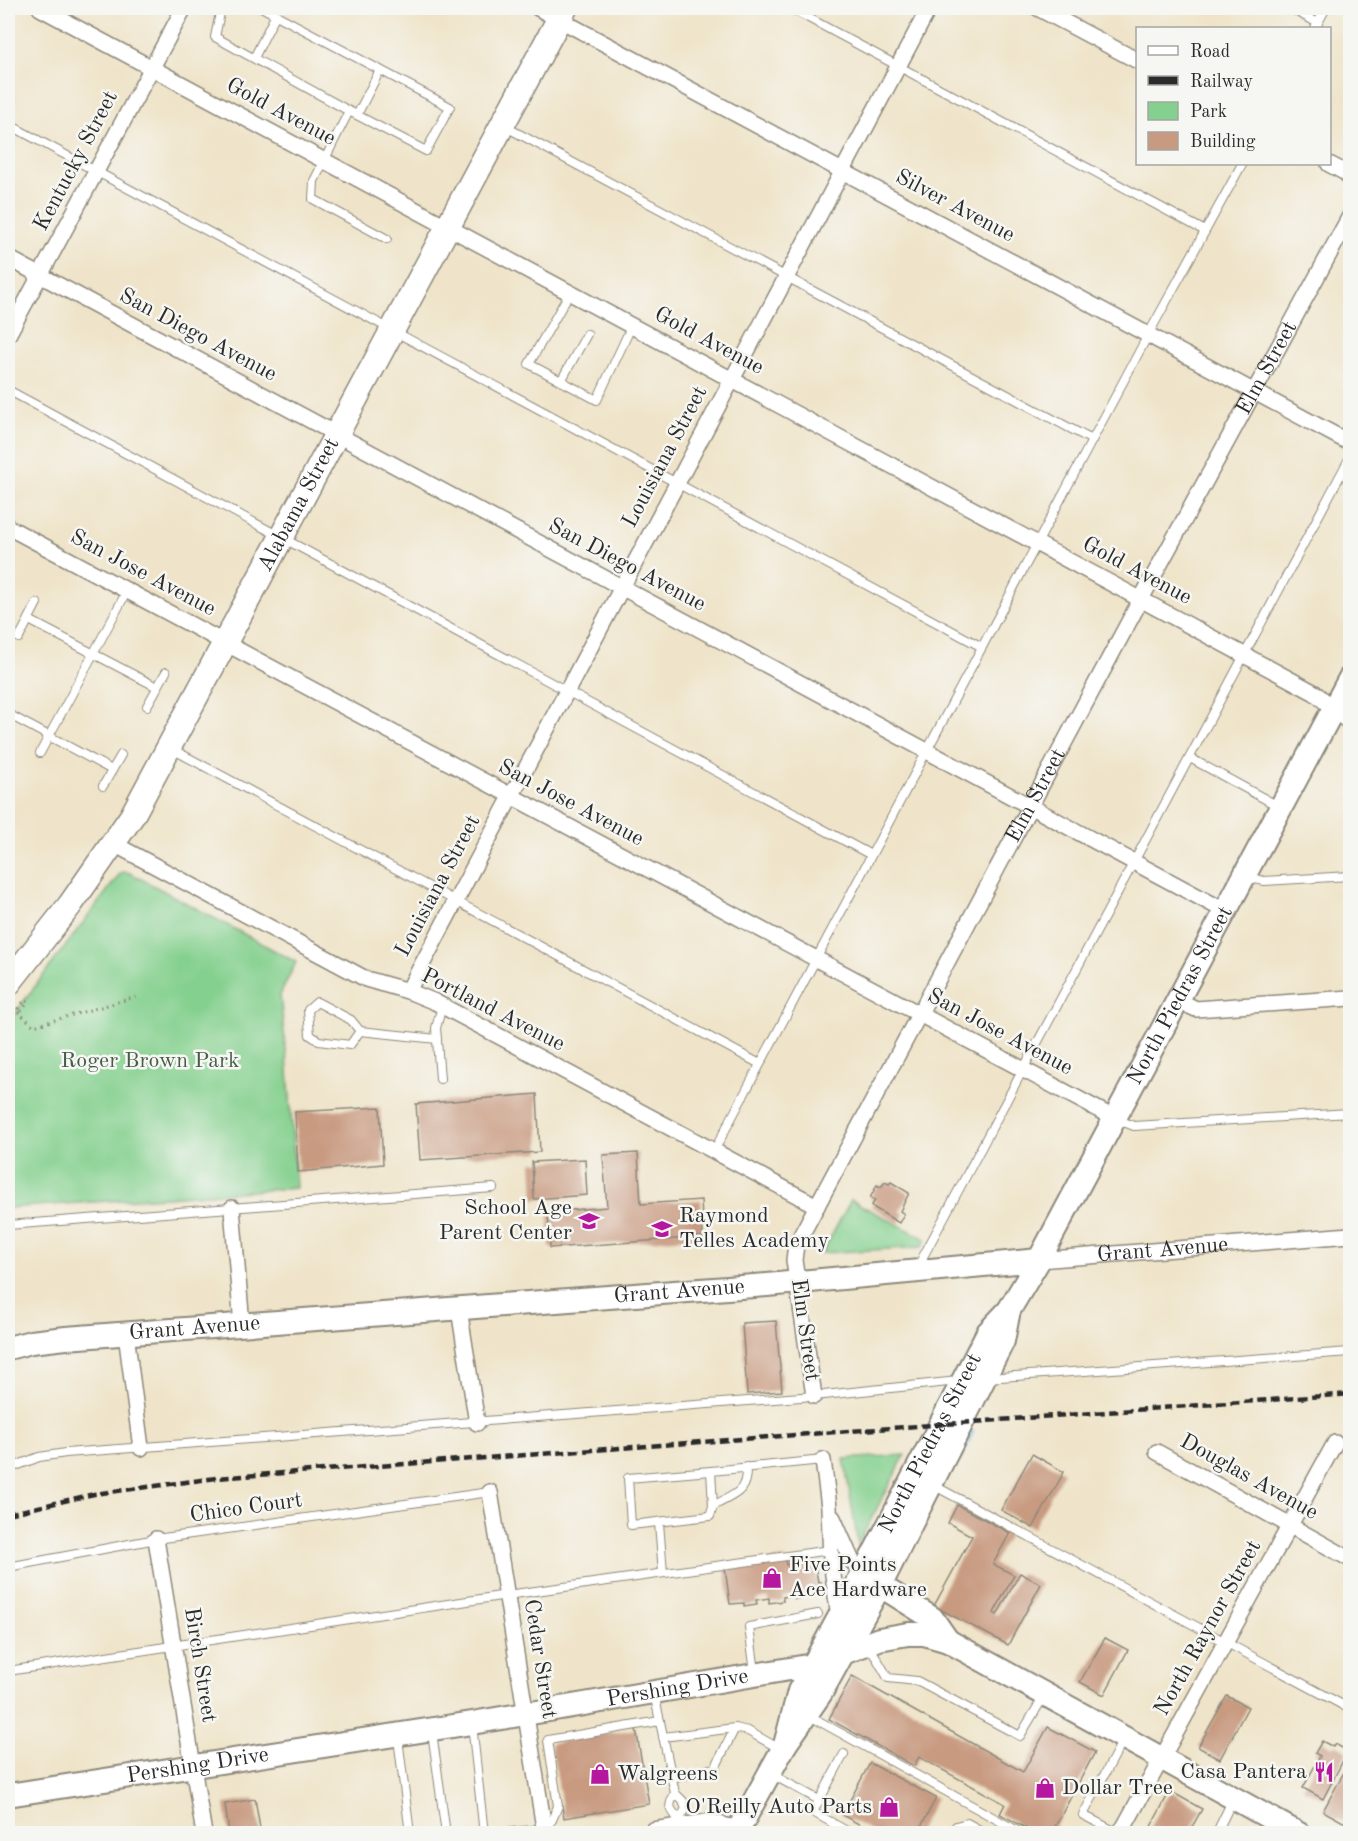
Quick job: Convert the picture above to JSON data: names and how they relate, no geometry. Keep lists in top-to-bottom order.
{
  "streets": {
    "main road": [
      "Alabama Street",
      "North Piedras Street",
      "Grant Avenue",
      "Pershing Drive"
    ],
    "street": [
      "Gold Avenue",
      "Kentucky Street",
      "Silver Avenue",
      "San Diego Avenue",
      "Elm Street",
      "Louisiana Street",
      "San Jose Avenue",
      "Portland Avenue",
      "Douglas Avenue",
      "North Raynor Street",
      "Cedar Street",
      "Birch Street"
    ],
    "lane": ["Chico Court"]
  },
  "crossings": [
    ["Gold Avenue", "Kentucky Street"],
    ["Gold Avenue", "Elm Street"],
    ["Gold Avenue", "Louisiana Street"],
    ["Gold Avenue", "Alabama Street"],
    ["Gold Avenue", "North Piedras Street"],
    ["Kentucky Street", "San Diego Avenue"],
    ["Silver Avenue", "Elm Street"],
    ["Silver Avenue", "Louisiana Street"],
    ["Silver Avenue", "Alabama Street"],
    ["San Diego Avenue", "Elm Street"],
    ["San Diego Avenue", "Louisiana Street"],
    ["San Diego Avenue", "Alabama Street"],
    ["San Diego Avenue", "North Piedras Street"],
    ["Elm Street", "San Jose Avenue"],
    ["Elm Street", "Portland Avenue"],
    ["Elm Street", "Grant Avenue"],
    ["Louisiana Street", "San Jose Avenue"],
    ["Louisiana Street", "Portland Avenue"],
    ["Alabama Street", "San Jose Avenue"],
    ["Alabama Street", "Portland Avenue"],
    ["San Jose Avenue", "North Piedras Street"],
    ["North Piedras Street", "Grant Avenue"],
    ["North Piedras Street", "Pershing Drive"],
    ["Douglas Avenue", "North Raynor Street"],
    ["Chico Court", "Cedar Street"],
    ["Chico Court", "Birch Street"],
    ["North Raynor Street", "Pershing Drive"],
    ["Cedar Street", "Pershing Drive"],
    ["Birch Street", "Pershing Drive"]
  ],
  "parks": ["Roger Brown Park"],
  "places": {
    "school or university": ["School Age Parent Center", "Raymond Telles Academy"],
    "shop": [
      "Five Points Ace Hardware",
      "Walgreens",
      "Dollar Tree",
      "O'Reilly Auto Parts"
    ],
    "restaurant": ["Casa Pantera"]
  },
  "legend": [
    "Road",
    "Railway",
    "Park",
    "Building"
  ]
}
